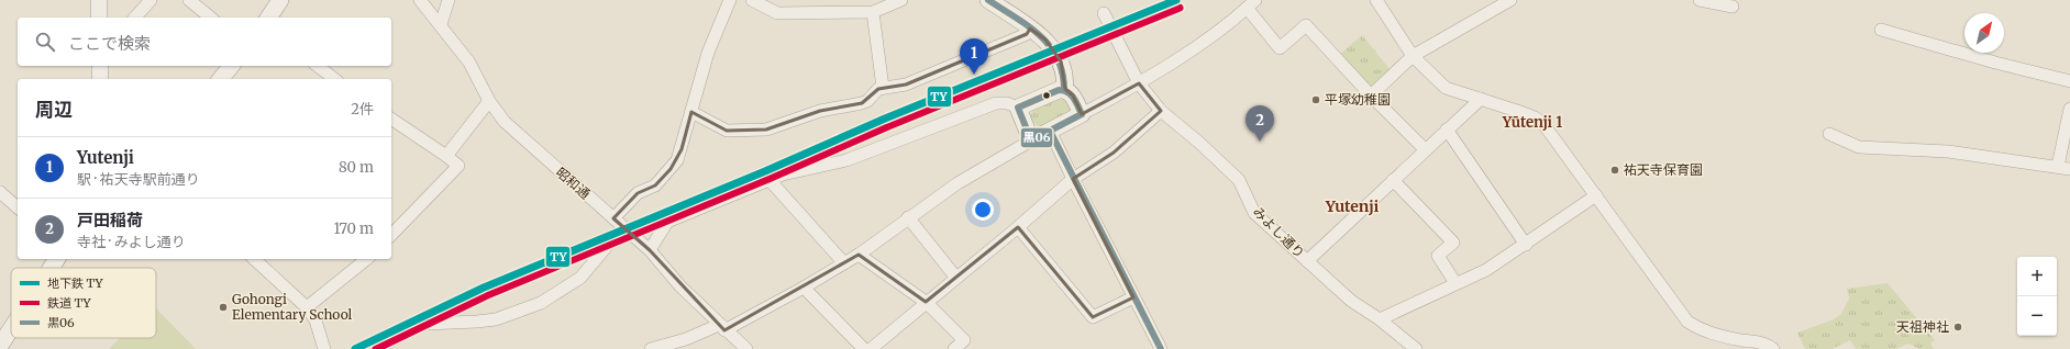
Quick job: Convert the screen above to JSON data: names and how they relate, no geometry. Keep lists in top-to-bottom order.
{
  "streets": {
    "street": ["昭和通", "みよし通り"]
  },
  "districts": ["Yūtenji 1", "Yutenji"],
  "places": [
    "平塚幼稚園",
    "祐天寺保育園",
    "Gohongi Elementary School",
    "天祖神社"
  ],
  "lines": ["metro line TY", "transit line 黒06", "rail line TY"],
  "legend": ["地下鉄 TY", "鉄道 TY", "黒06"],
  "north": "top right",
  "page": {
    "search": "ここで検索",
    "pins": ["1", "2"],
    "heading": ["周辺", "2件"],
    "list": [
      {
        "mark": "1",
        "name": "Yutenji",
        "note": "駅 · 祐天寺駅前通り",
        "value": "80 m"
      },
      {
        "mark": "2",
        "name": "戸田稲荷",
        "note": "寺社 · みよし通り",
        "value": "170 m"
      }
    ],
    "map_buttons": ["+", "−"]
  }
}
